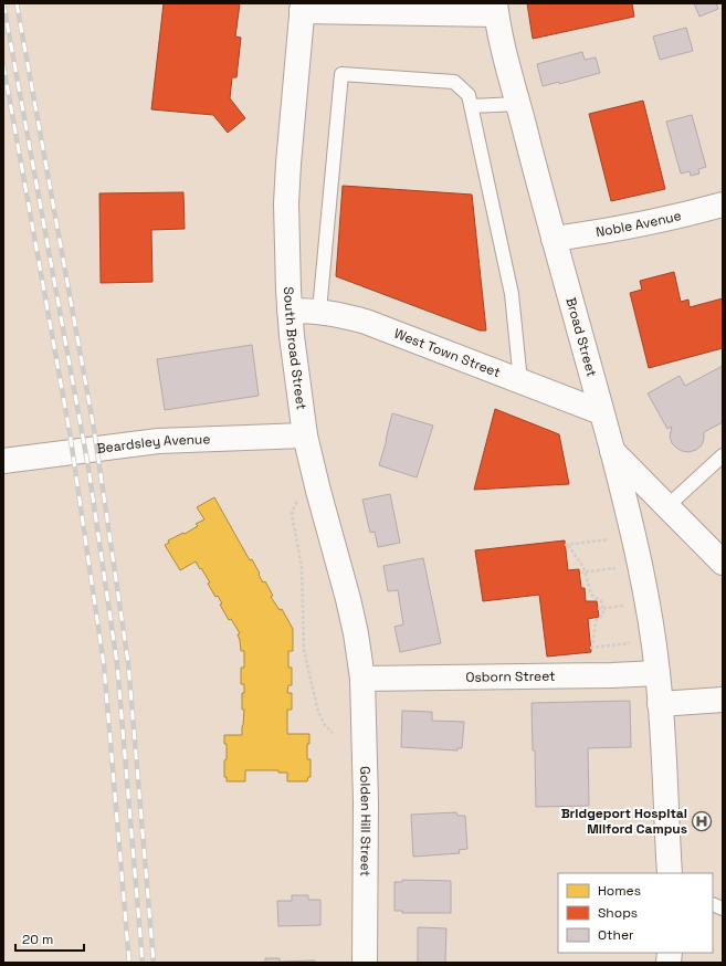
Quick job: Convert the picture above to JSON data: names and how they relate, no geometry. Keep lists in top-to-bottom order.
{
  "streets": {
    "main road": [
      "Noble Avenue",
      "Broad Street",
      "South Broad Street",
      "West Town Street",
      "Beardsley Avenue",
      "Osborn Street",
      "Golden Hill Street"
    ]
  },
  "crossings": [
    ["Noble Avenue", "Broad Street"],
    ["Broad Street", "West Town Street"],
    ["Broad Street", "Osborn Street"],
    ["South Broad Street", "West Town Street"],
    ["South Broad Street", "Beardsley Avenue"],
    ["South Broad Street", "Osborn Street"],
    ["South Broad Street", "Golden Hill Street"],
    ["Osborn Street", "Golden Hill Street"]
  ],
  "places": {
    "hospital": ["Bridgeport Hospital Milford Campus"]
  },
  "legend": ["Homes", "Shops", "Other"],
  "scale_bar": "20 m"
}
